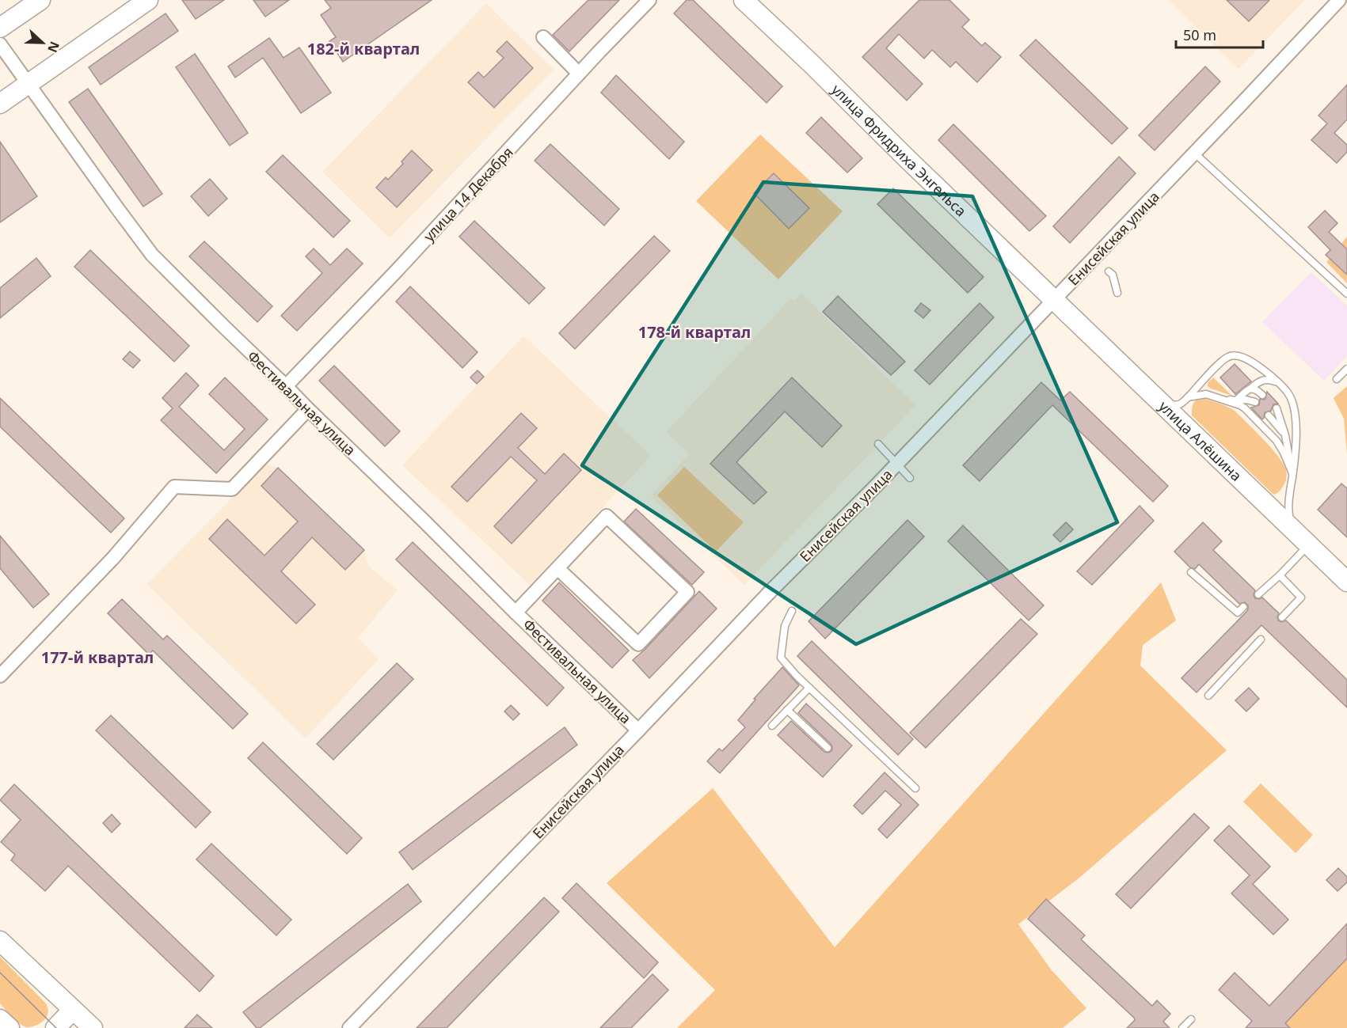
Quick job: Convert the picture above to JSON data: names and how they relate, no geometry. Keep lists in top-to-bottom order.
{
  "streets": {
    "street": [
      "улица Фридриха Энгельса",
      "улица 14 Декабря",
      "Енисейская улица",
      "Фестивальная улица",
      "улица Алёшина"
    ]
  },
  "crossings": [
    ["улица Фридриха Энгельса", "Енисейская улица"],
    ["улица Фридриха Энгельса", "улица Алёшина"],
    ["улица 14 Декабря", "Фестивальная улица"],
    ["Енисейская улица", "Фестивальная улица"],
    ["Енисейская улица", "улица Алёшина"]
  ],
  "districts": ["182-й квартал", "178-й квартал", "177-й квартал"],
  "scale_bar": "50 m",
  "north": "right"
}
